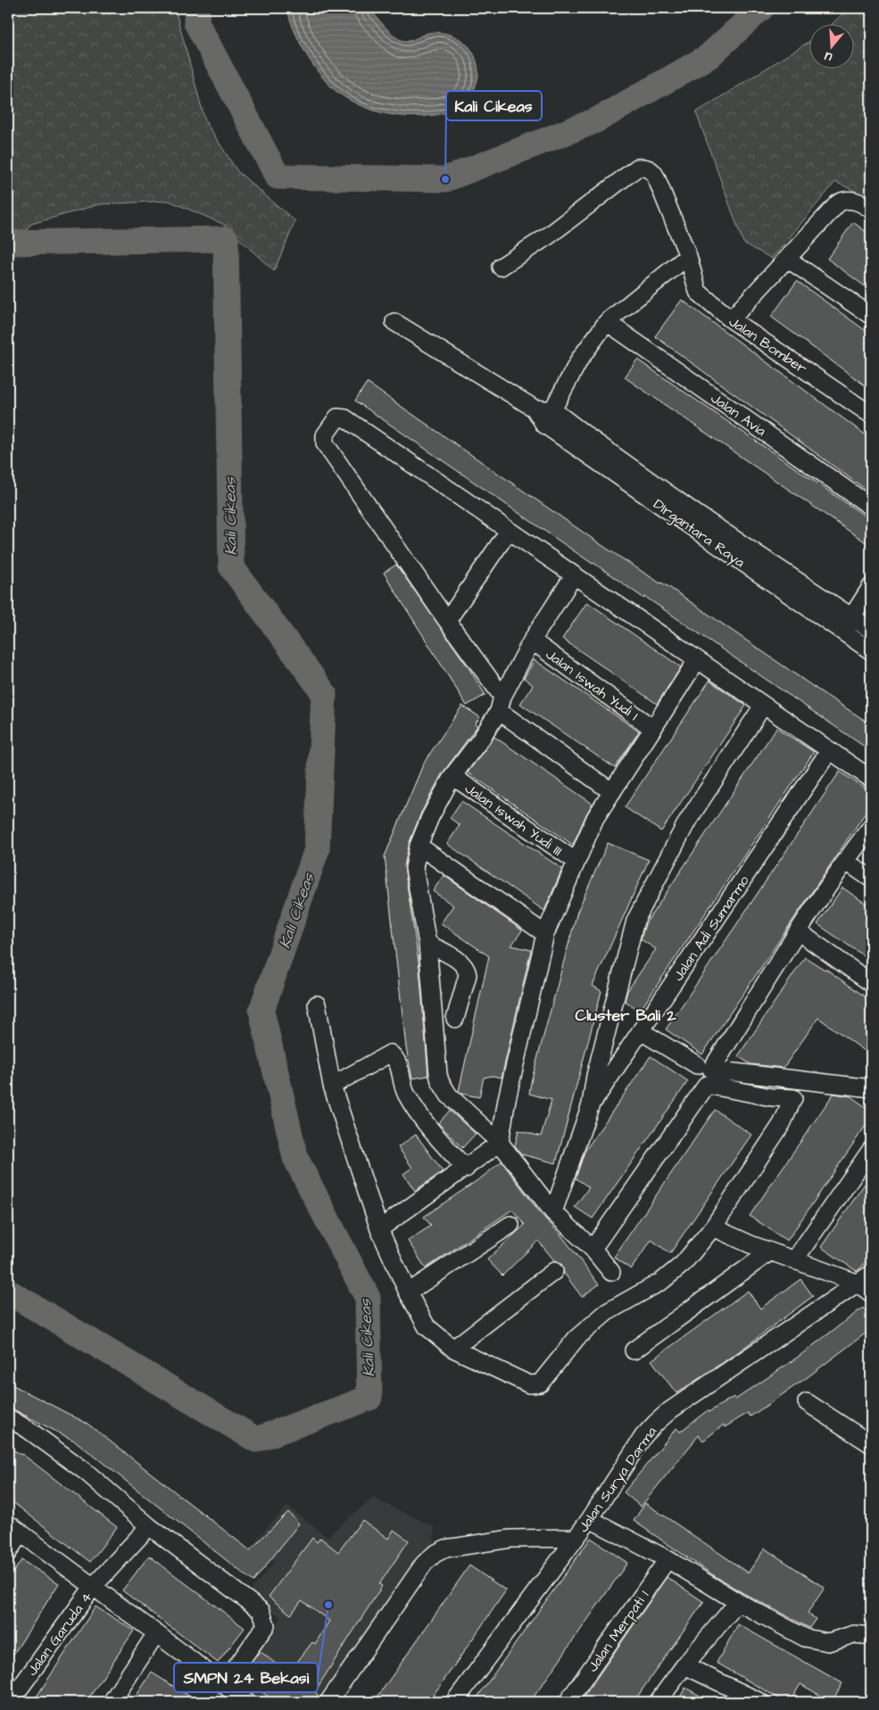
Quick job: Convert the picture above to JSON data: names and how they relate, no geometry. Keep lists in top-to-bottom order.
{
  "streets": {
    "street": [
      "Jalan Bomber",
      "Jalan Avia",
      "DIrgantara Raya",
      "Jalan Iswah Yudi I",
      "Jalan Iswah Yudi III",
      "Jalan Adi Sumarmo",
      "Jalan Surya Darma",
      "Jalan Merpati 1",
      "Jalan Garuda 4"
    ]
  },
  "districts": ["Cluster Bali 2"],
  "water": ["Kali Cikeas"],
  "places": ["Kali Cikeas", "SMPN 24 Bekasi"],
  "north": "bottom"
}
